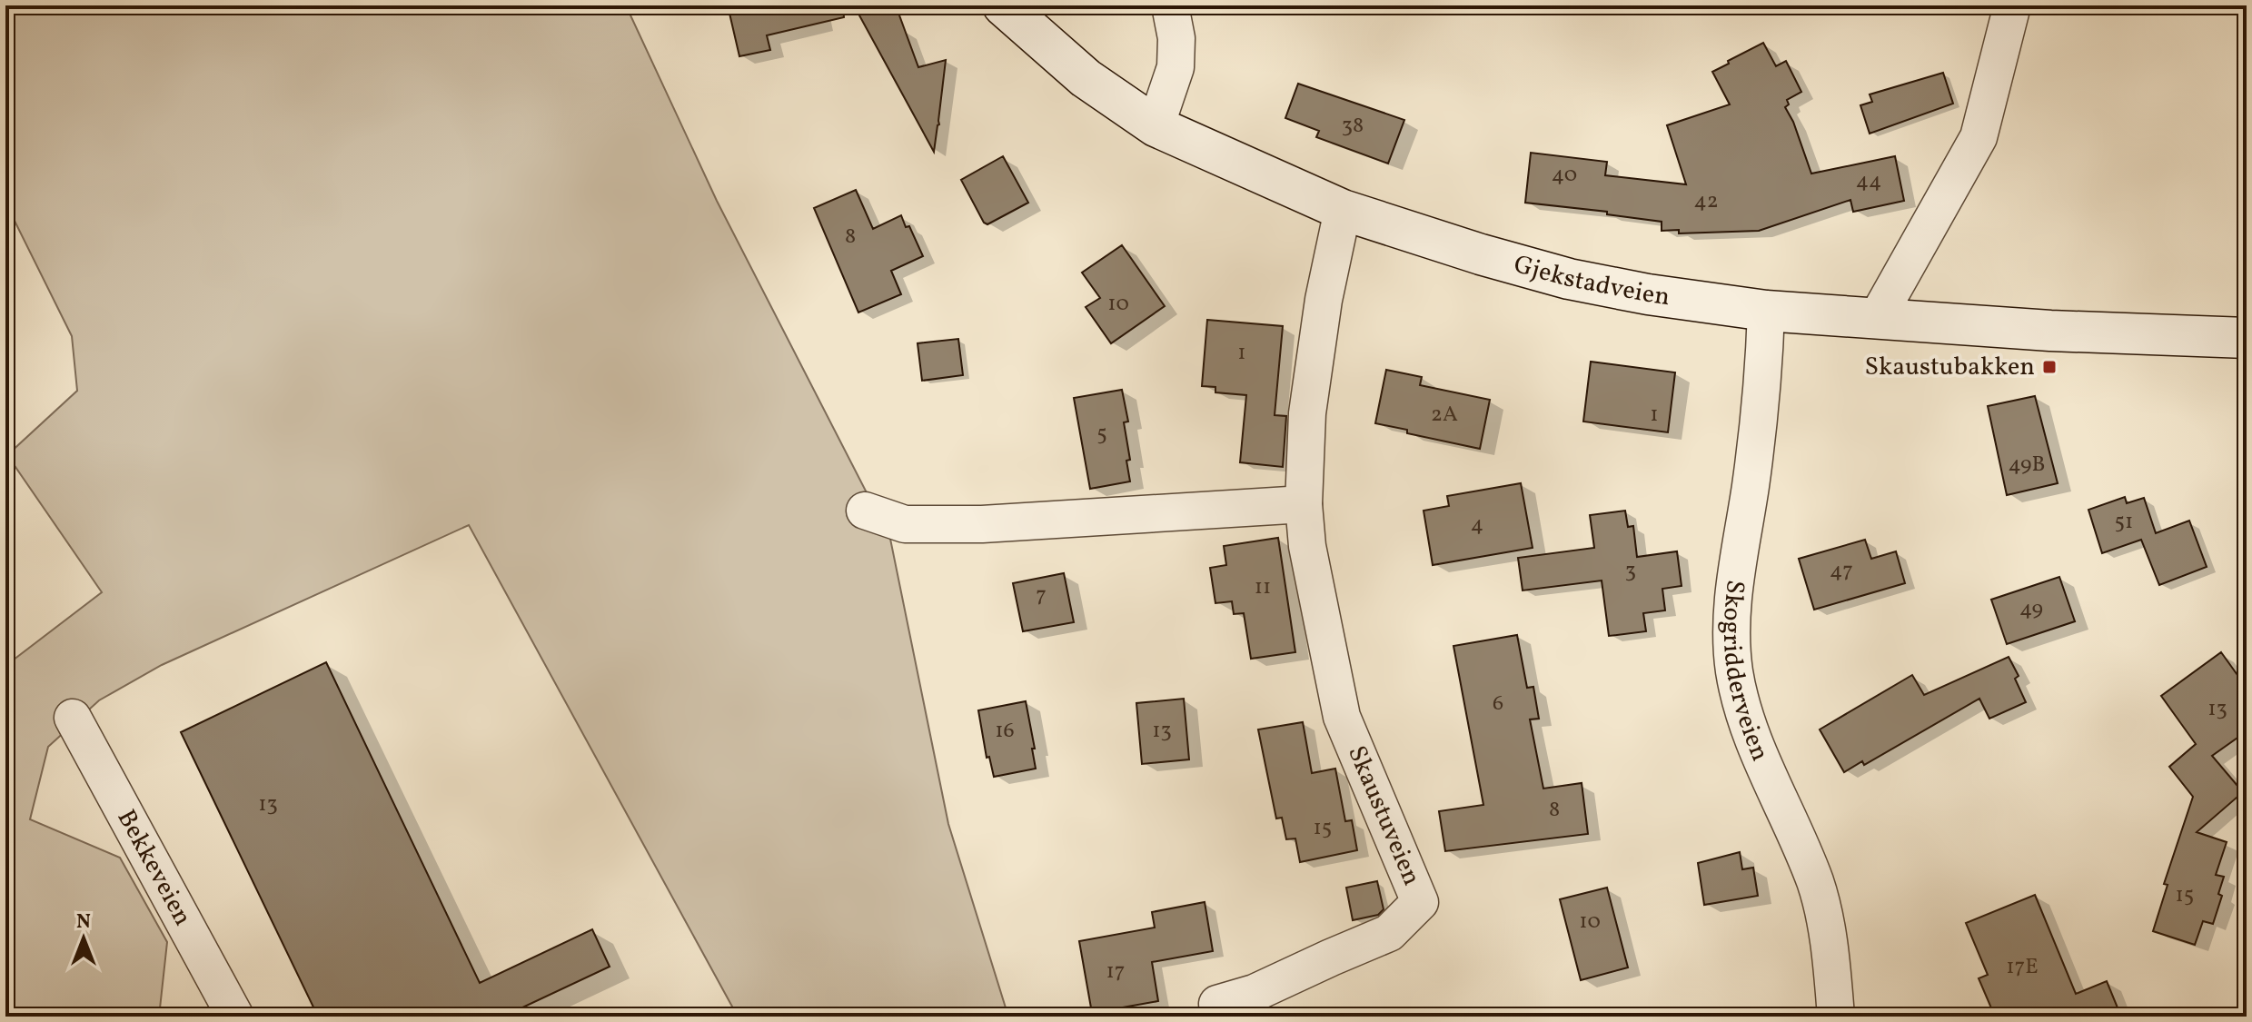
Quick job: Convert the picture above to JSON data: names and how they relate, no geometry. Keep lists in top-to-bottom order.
{
  "streets": {
    "street": [
      "Gjekstadveien",
      "Skogridderveien",
      "Skaustuveien",
      "Bekkeveien"
    ]
  },
  "crossings": [
    ["Gjekstadveien", "Skogridderveien"],
    ["Gjekstadveien", "Skaustuveien"]
  ],
  "places": {
    "transit": ["Skaustubakken"]
  },
  "house_numbers": [
    "38",
    "40",
    "44",
    "42",
    "8",
    "10",
    "1",
    "2A",
    "1",
    "5",
    "49B",
    "51",
    "4",
    "3",
    "47",
    "11",
    "7",
    "49",
    "6",
    "13",
    "16",
    "13",
    "13",
    "8",
    "15",
    "15",
    "10",
    "17E",
    "17"
  ],
  "north": "top"
}
